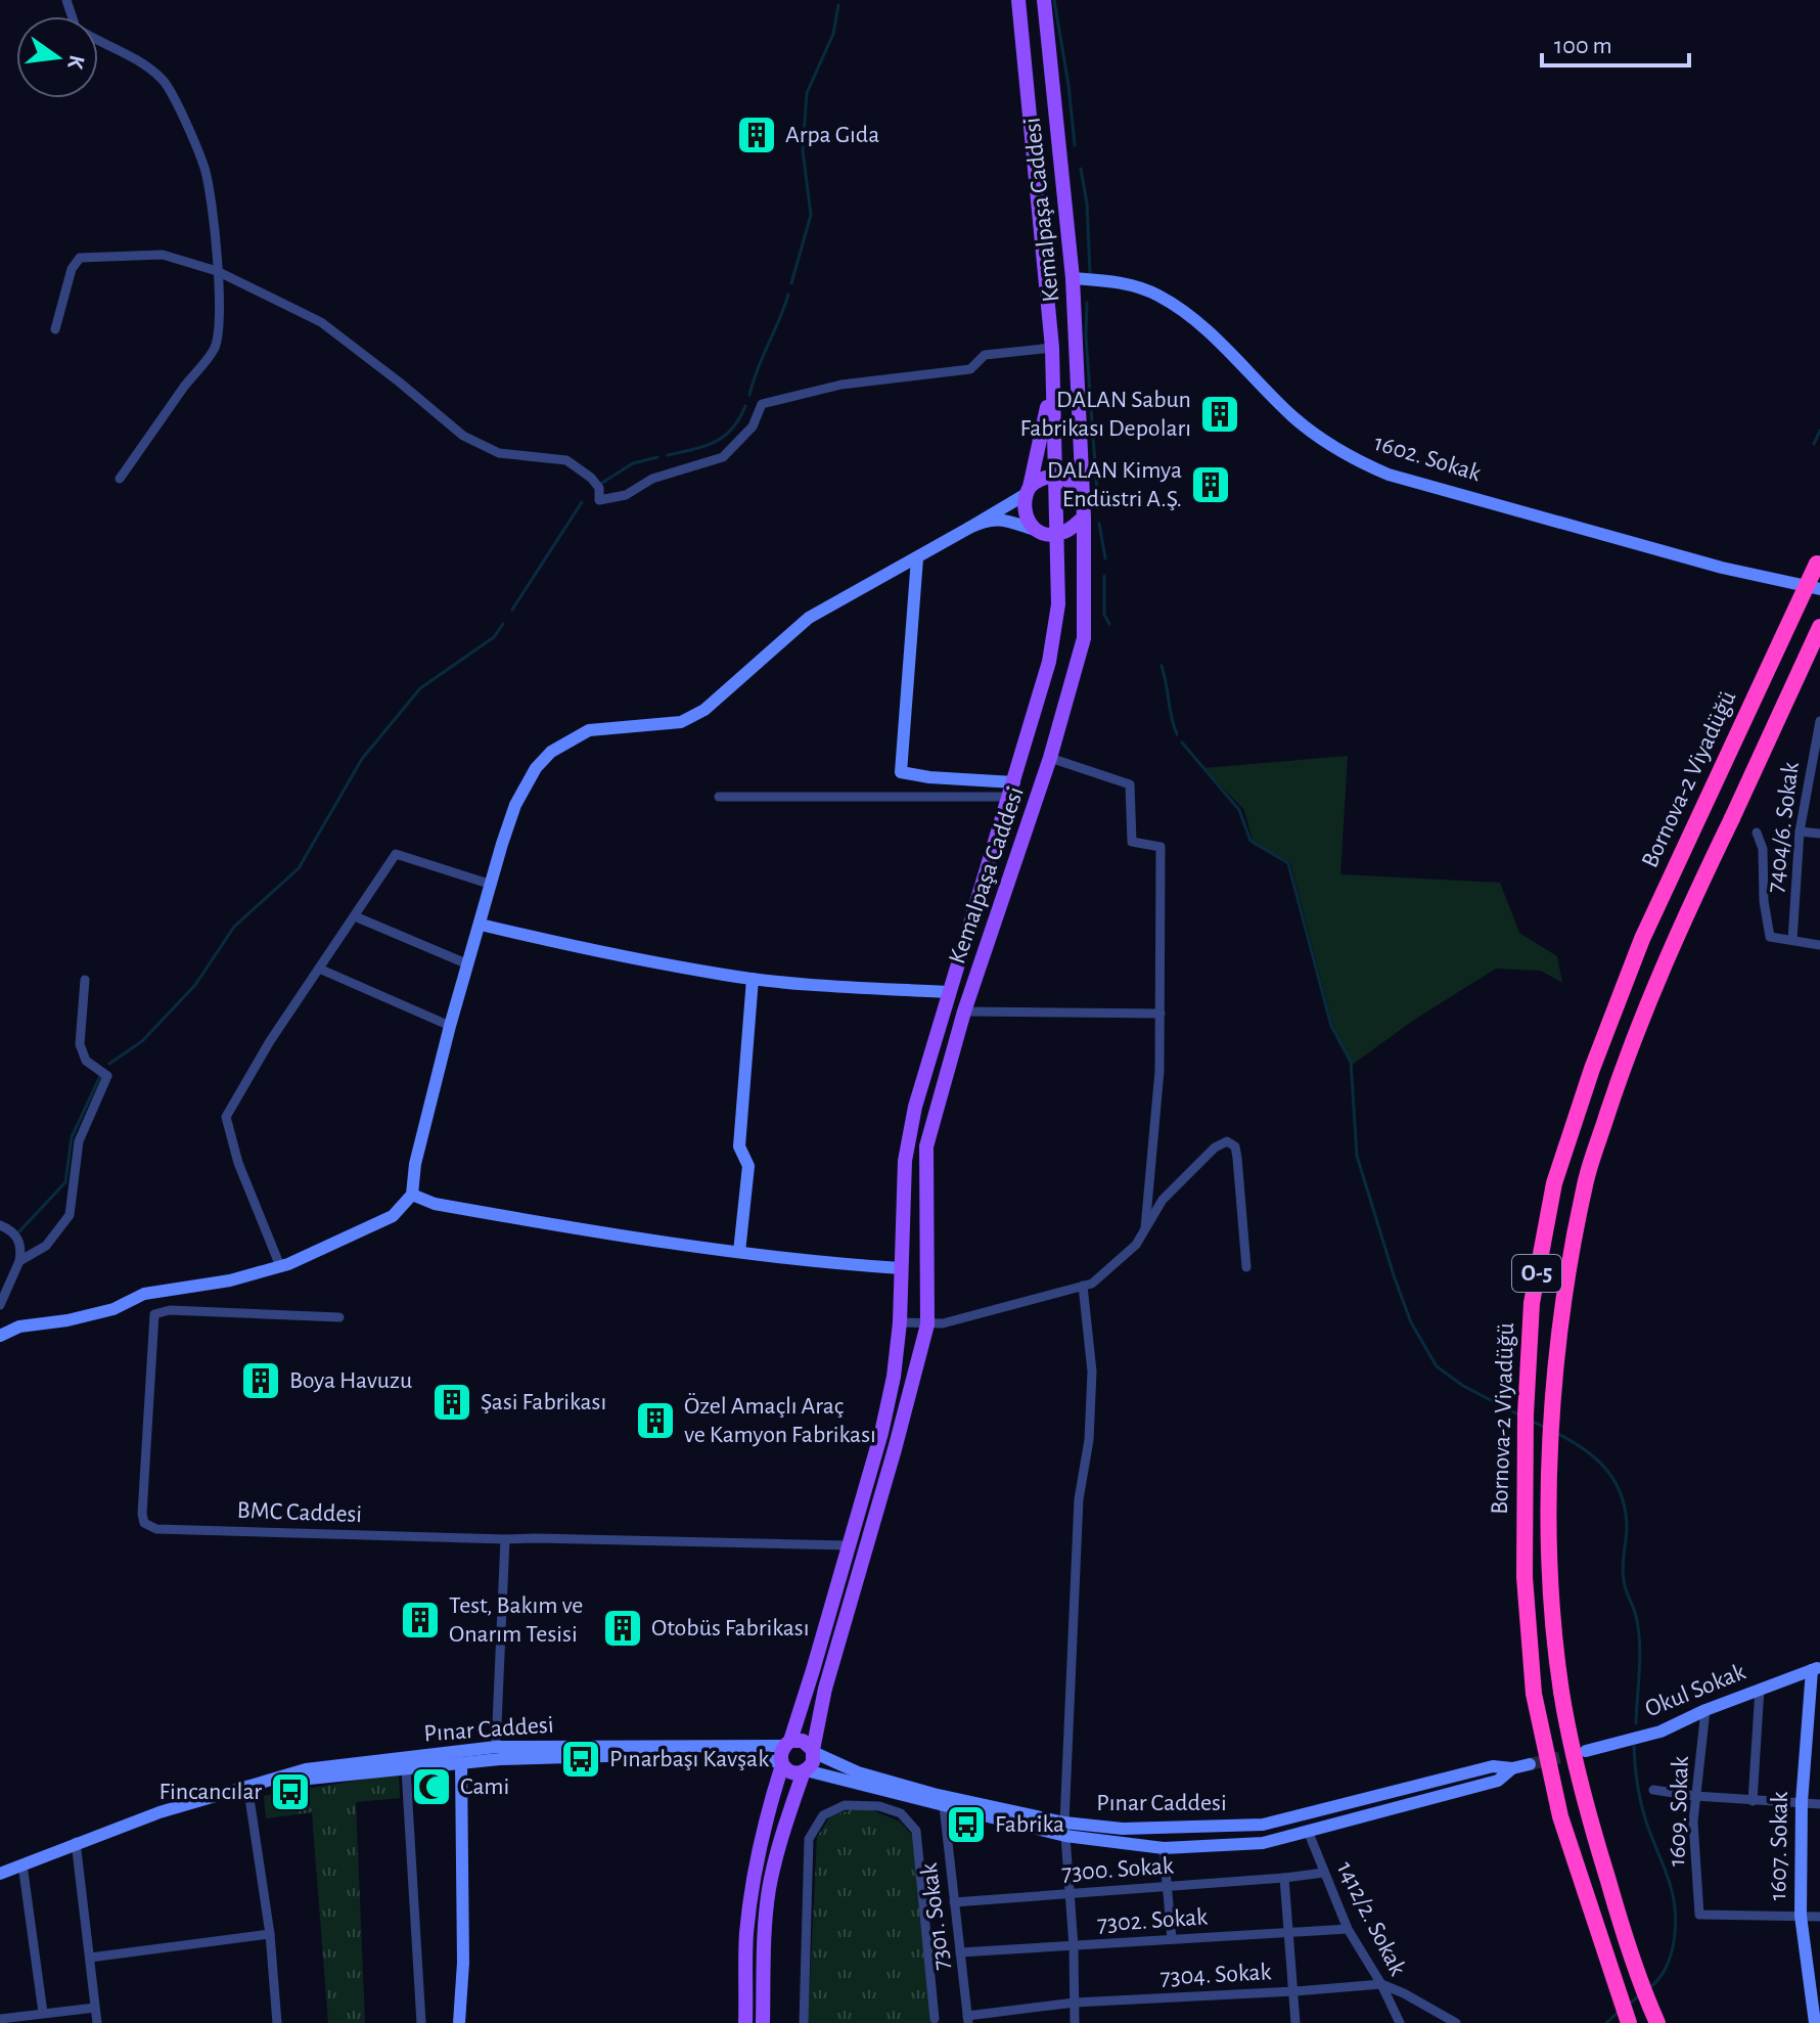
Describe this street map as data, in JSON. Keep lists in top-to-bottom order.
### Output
{
  "streets": {
    "highway": ["Bornova-2 Viyadüğü", "O-5"],
    "main road": ["Kemalpaşa Caddesi"],
    "street": [
      "1602. Sokak",
      "7404/6. Sokak",
      "BMC Caddesi",
      "Okul Sokak",
      "Pınar Caddesi",
      "1609. Sokak",
      "1607. Sokak",
      "7300. Sokak",
      "7301. Sokak",
      "1412/2. Sokak",
      "7302. Sokak",
      "7304. Sokak"
    ]
  },
  "crossings": [
    ["Kemalpaşa Caddesi", "1602. Sokak"],
    ["Kemalpaşa Caddesi", "BMC Caddesi"],
    ["Kemalpaşa Caddesi", "Pınar Caddesi"],
    ["Okul Sokak", "1609. Sokak"],
    ["Okul Sokak", "1607. Sokak"],
    ["Pınar Caddesi", "7301. Sokak"],
    ["Pınar Caddesi", "1412/2. Sokak"],
    ["1609. Sokak", "1607. Sokak"],
    ["7300. Sokak", "7301. Sokak"],
    ["7300. Sokak", "1412/2. Sokak"],
    ["7301. Sokak", "7302. Sokak"],
    ["7301. Sokak", "7304. Sokak"],
    ["1412/2. Sokak", "7302. Sokak"],
    ["1412/2. Sokak", "7304. Sokak"]
  ],
  "places": {
    "building": [
      "Arpa Gıda",
      "DALAN Sabun Fabrikası Depoları",
      "DALAN Kimya Endüstri A.Ş.",
      "Boya Havuzu",
      "Şasi Fabrikası",
      "Özel Amaçlı Araç ve Kamyon Fabrikası",
      "Test, Bakım ve Onarım Tesisi",
      "Otobüs Fabrikası"
    ],
    "bus stop": ["Pınarbaşı Kavşak", "Fincancılar", "Fabrika"],
    "mosque": ["Cami"]
  },
  "scale_bar": "100 m",
  "north": "right"
}
